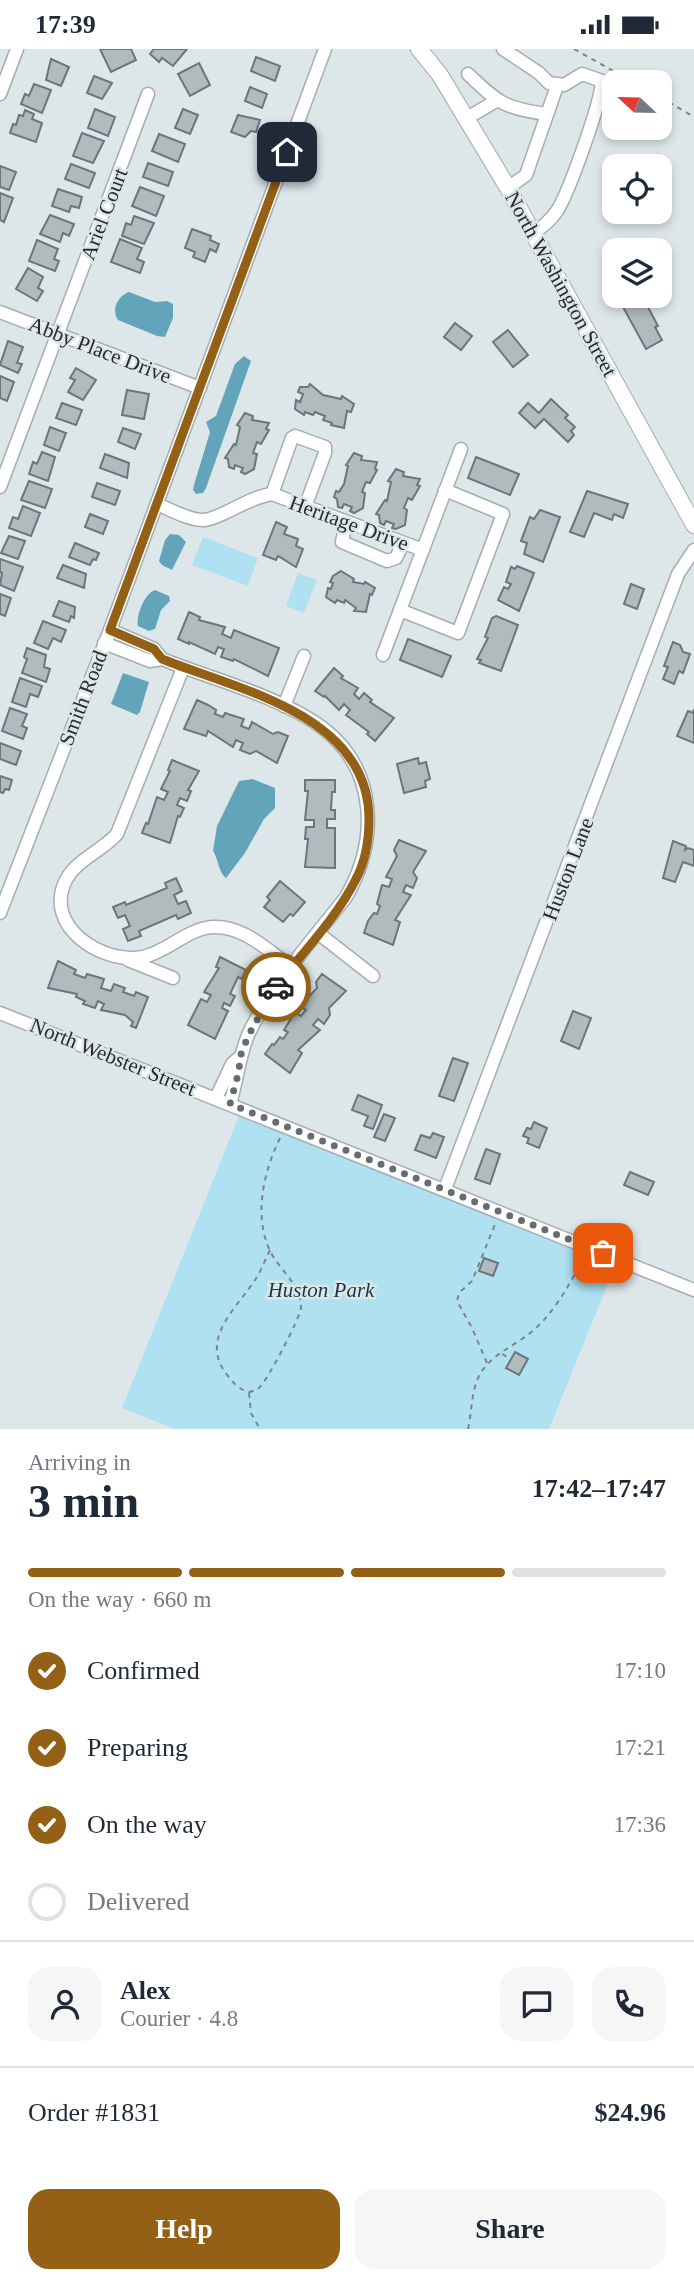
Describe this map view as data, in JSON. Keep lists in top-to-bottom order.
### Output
{
  "streets": {
    "main road": ["North Washington Street"],
    "street": [
      "Ariel Court",
      "Abby Place Drive",
      "Heritage Drive",
      "Smith Road",
      "Huston Lane",
      "North Webster Street"
    ]
  },
  "crossings": [
    ["Ariel Court", "Abby Place Drive"],
    ["Abby Place Drive", "Smith Road"],
    ["Heritage Drive", "Smith Road"],
    ["Huston Lane", "North Webster Street"]
  ],
  "parks": ["Huston Park"],
  "north": "left",
  "page": {
    "status": "17:39",
    "heading": ["3 min", "Arriving in", "17:42–17:47"],
    "panel": [
      "Alex",
      "Courier · 4.8",
      "Order #1831",
      "$24.96"
    ],
    "bar": "On the way · 660 m",
    "list": [
      ["Confirmed", "17:10"],
      ["Preparing", "17:21"],
      ["On the way", "17:36"],
      "Delivered"
    ],
    "buttons": ["Help", "Share"]
  }
}
